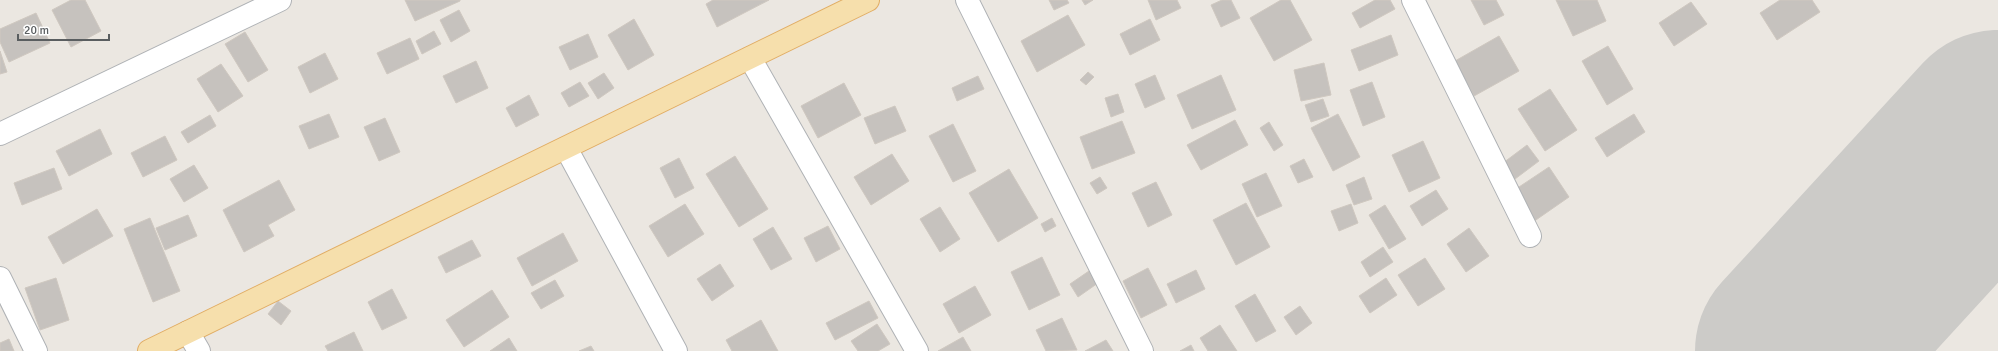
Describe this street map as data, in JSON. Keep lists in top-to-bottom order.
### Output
{
  "scale_bar": "20 m"
}
